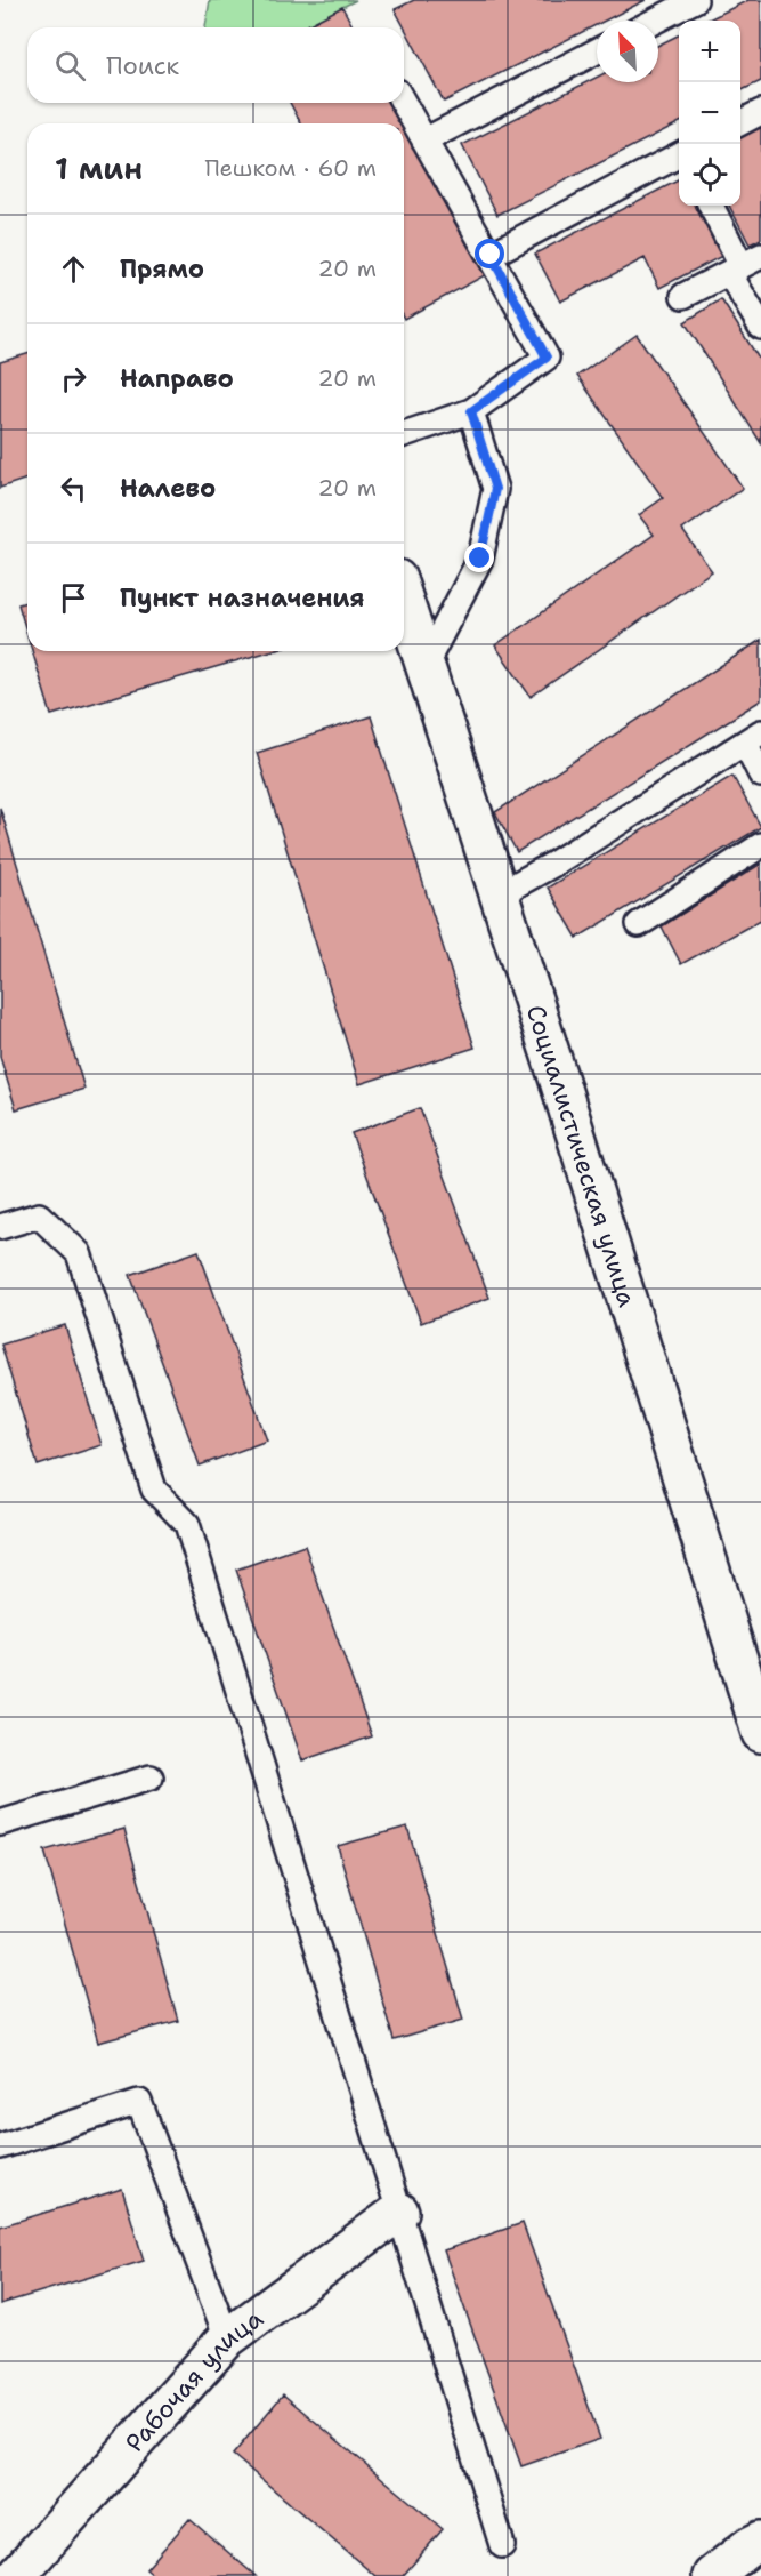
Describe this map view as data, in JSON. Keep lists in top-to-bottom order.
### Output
{
  "streets": {
    "street": ["Социалистическая улица", "Рабочая улица"]
  },
  "north": "top left",
  "page": {
    "map_buttons": ["+", "−"],
    "search": "Поиск",
    "heading": ["1 мин", "Пешком · 60 m"],
    "list": [
      ["Прямо", "20 m"],
      ["Направо", "20 m"],
      ["Налево", "20 m"],
      "Пункт назначения"
    ]
  }
}
